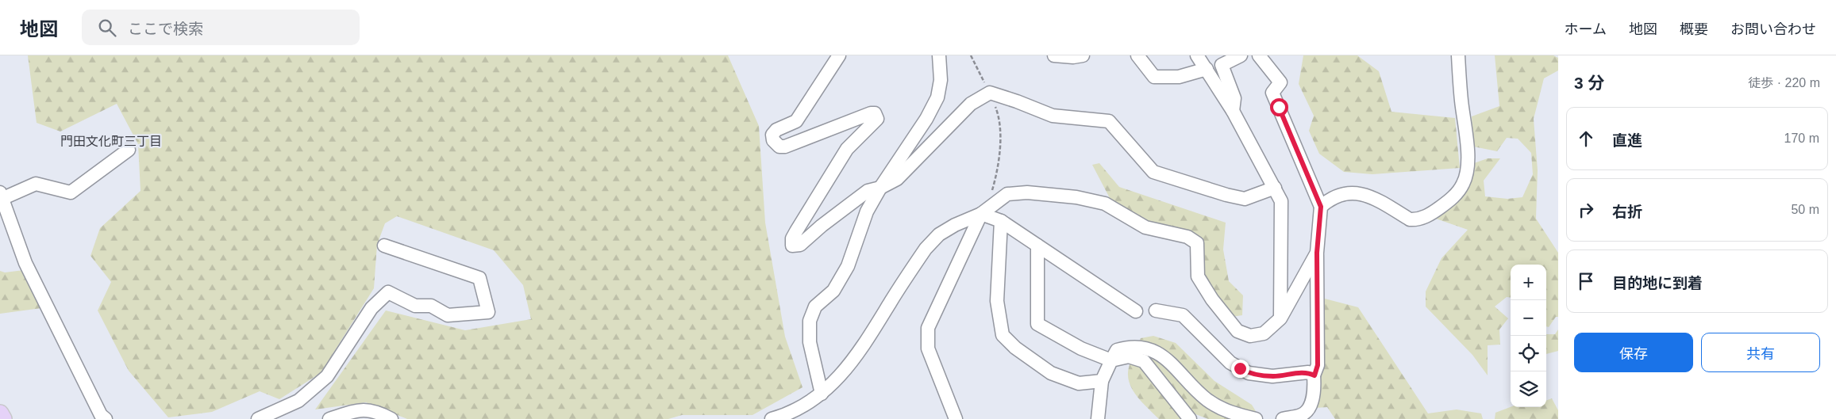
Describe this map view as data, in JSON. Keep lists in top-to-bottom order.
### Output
{
  "districts": ["門田文化町三丁目"],
  "page": {
    "header": "地図",
    "search": "ここで検索",
    "nav": [
      "ホーム",
      "地図",
      "概要",
      "お問い合わせ"
    ],
    "heading": ["3 分", "徒歩 · 220 m"],
    "list": [
      ["直進", "170 m"],
      ["右折", "50 m"],
      "目的地に到着"
    ],
    "map_buttons": ["+", "−"],
    "buttons": ["保存", "共有"]
  }
}
